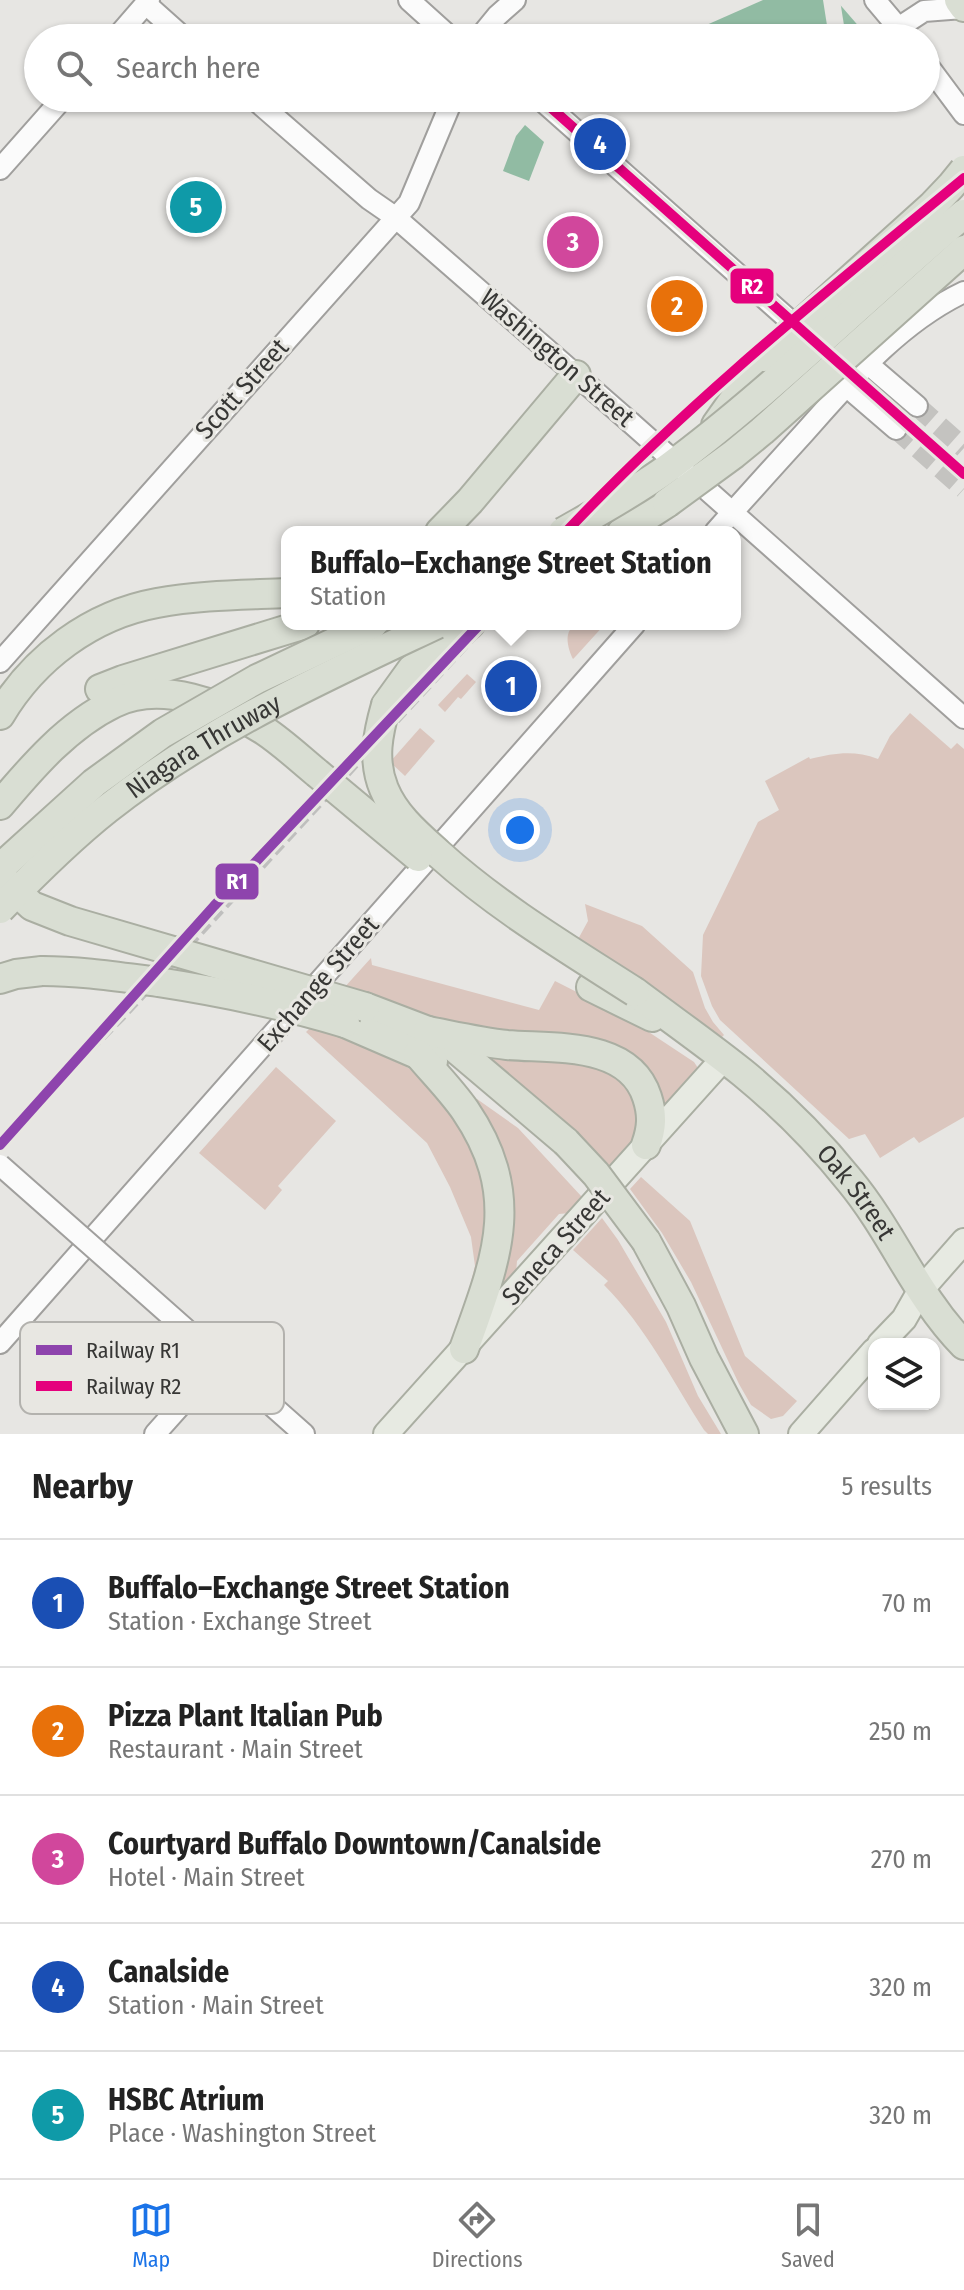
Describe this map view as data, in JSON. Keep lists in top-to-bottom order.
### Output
{
  "streets": {
    "highway": ["Niagara Thruway", "Oak Street"],
    "main road": ["Seneca Street"],
    "street": ["Washington Street", "Scott Street", "Exchange Street"]
  },
  "crossings": [
    ["Washington Street", "Scott Street"],
    ["Oak Street", "Seneca Street"]
  ],
  "lines": ["rail line R2", "rail line R1"],
  "legend": ["Railway R1", "Railway R2"],
  "page": {
    "search": "Search here",
    "pins": [
      "4",
      "5",
      "3",
      "2",
      "1"
    ],
    "popup": ["Buffalo–Exchange Street Station", "Station"],
    "heading": ["Nearby", "5 results"],
    "list": [
      {
        "mark": "1",
        "name": "Buffalo–Exchange Street Station",
        "note": "Station · Exchange Street",
        "value": "70 m"
      },
      {
        "mark": "2",
        "name": "Pizza Plant Italian Pub",
        "note": "Restaurant · Main Street",
        "value": "250 m"
      },
      {
        "mark": "3",
        "name": "Courtyard Buffalo Downtown/Canalside",
        "note": "Hotel · Main Street",
        "value": "270 m"
      },
      {
        "mark": "4",
        "name": "Canalside",
        "note": "Station · Main Street",
        "value": "320 m"
      },
      {
        "mark": "5",
        "name": "HSBC Atrium",
        "note": "Place · Washington Street",
        "value": "320 m"
      }
    ],
    "nav": ["Map", "Directions", "Saved"]
  }
}
